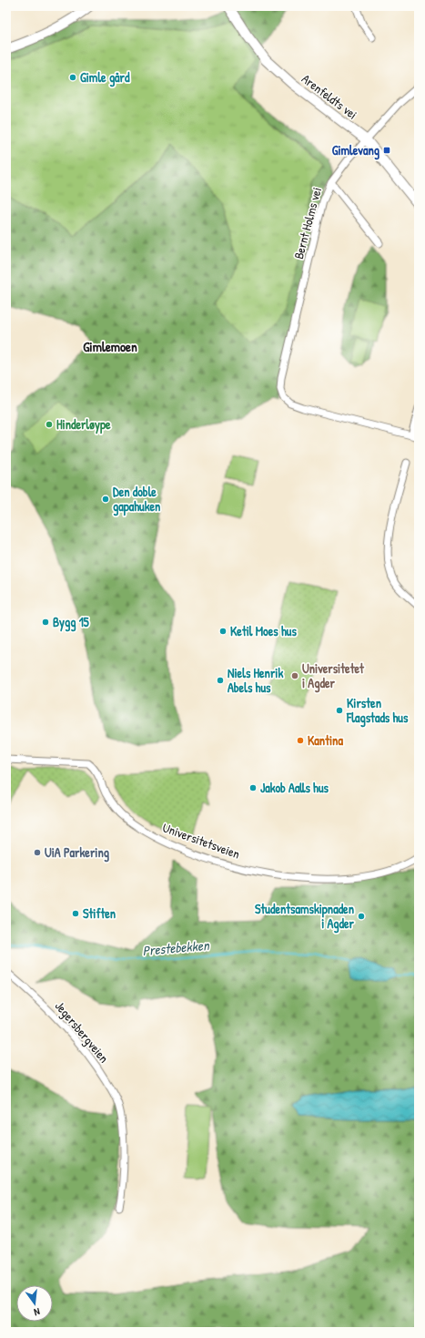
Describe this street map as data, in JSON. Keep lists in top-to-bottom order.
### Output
{
  "streets": {
    "street": [
      "Arenfeldts vei",
      "Bernt Holms vei",
      "Universitetsveien",
      "Jegersbergveien"
    ]
  },
  "crossings": [
    ["Arenfeldts vei", "Bernt Holms vei"]
  ],
  "districts": ["Gimlemoen"],
  "water": ["Prestebekken"],
  "places": {
    "other": [
      "Gimle gård",
      "Hinderløype",
      "Den doble gapahuken",
      "Bygg 15",
      "Ketil Moes hus",
      "Universitetet i Agder",
      "Niels Henrik Abels hus",
      "Kirsten Flagstads hus",
      "Kantina",
      "Jakob Aalls hus",
      "UiA Parkering",
      "Stiften",
      "Studentsamskipnaden i Agder"
    ],
    "transit": ["Gimlevang"]
  },
  "north": "bottom"
}
